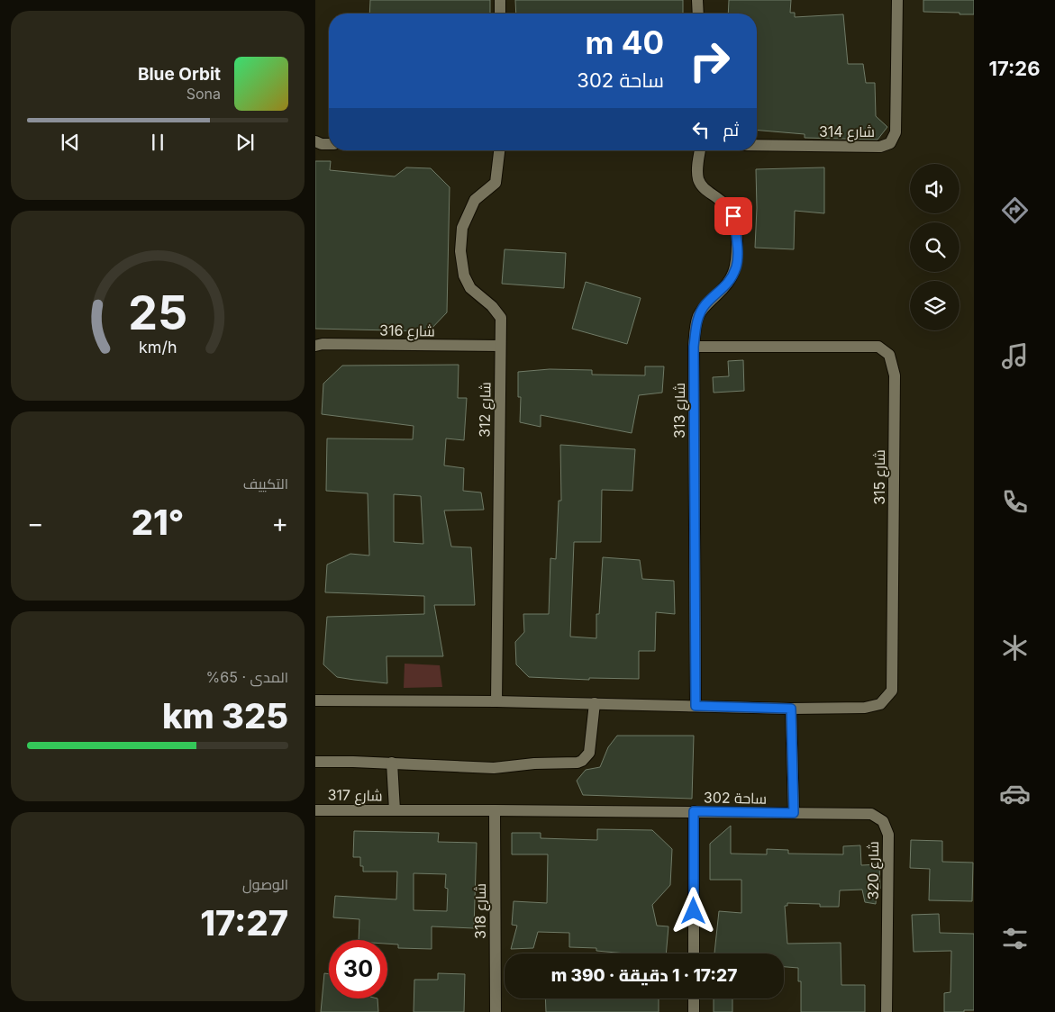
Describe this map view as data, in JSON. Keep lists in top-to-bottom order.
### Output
{
  "streets": {
    "street": [
      "شارع 314",
      "شارع 316",
      "شارع 312",
      "شارع 313",
      "شارع 315",
      "شارع 317",
      "ساحة 302",
      "شارع 320",
      "شارع 318"
    ]
  },
  "crossings": [
    ["شارع 316", "شارع 312"],
    ["شارع 313", "شارع 315"],
    ["شارع 317", "ساحة 302"],
    ["ساحة 302", "شارع 320"],
    ["ساحة 302", "شارع 318"]
  ],
  "page": {
    "tabs": "17:26",
    "turn": ["40 m", "ساحة 302"],
    "song": ["Blue Orbit", "Sona"],
    "then": "ثم",
    "tile": [
      "التكييف",
      ["المدى · 65%", "325 km"],
      ["الوصول", "17:27"]
    ],
    "heat": ["−", "21°", "+"],
    "limit": "30",
    "trip": "17:27 · 1 دقيقة · 390 m",
    "gauge": ["25", "km/h"]
  }
}
